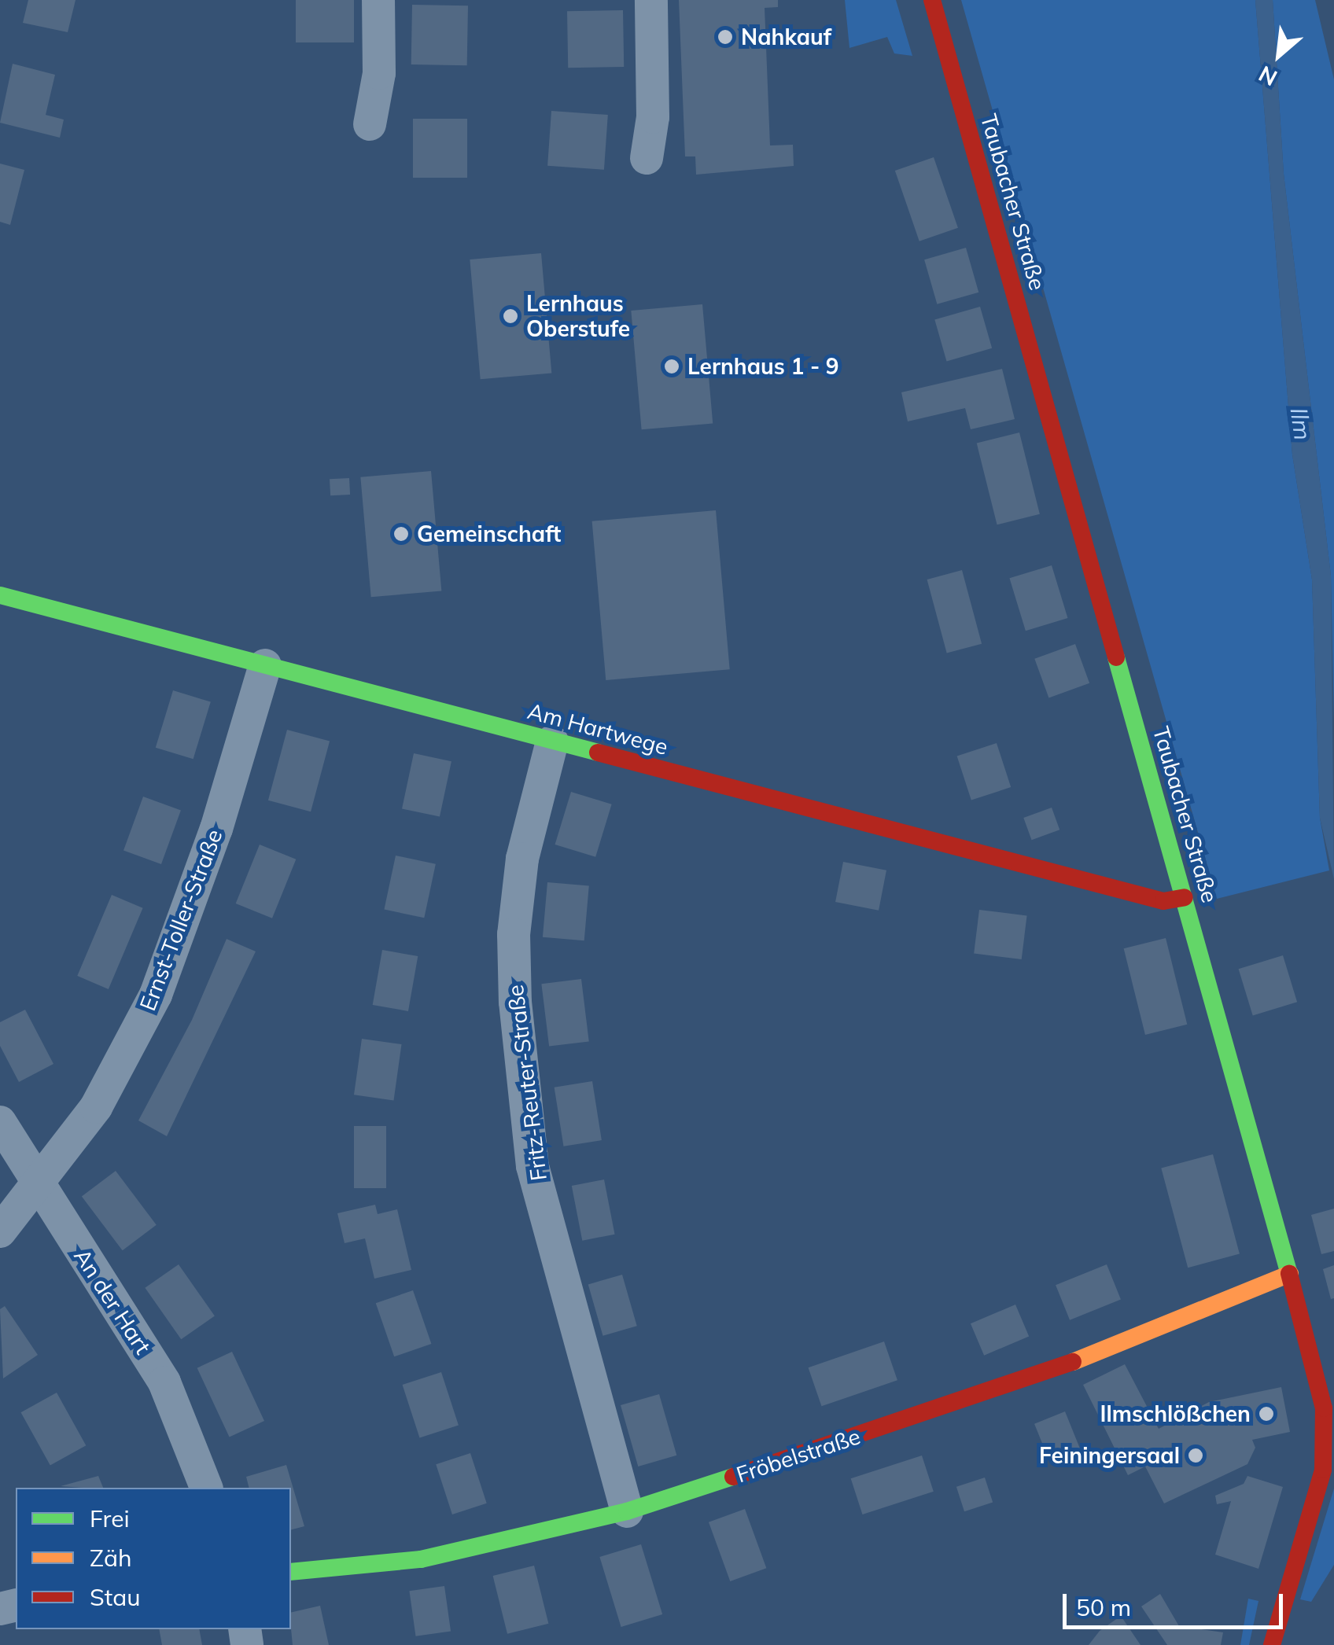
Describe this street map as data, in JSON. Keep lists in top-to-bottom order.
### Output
{
  "streets": {
    "street": [
      "Taubacher Straße",
      "Am Hartwege",
      "Ernst-Toller-Straße",
      "Fritz-Reuter-Straße",
      "An der Hart",
      "Fröbelstraße"
    ]
  },
  "crossings": [
    ["Taubacher Straße", "Am Hartwege"],
    ["Taubacher Straße", "Fröbelstraße"],
    ["Am Hartwege", "Ernst-Toller-Straße"],
    ["Am Hartwege", "Fritz-Reuter-Straße"],
    ["Ernst-Toller-Straße", "An der Hart"],
    ["Fritz-Reuter-Straße", "Fröbelstraße"]
  ],
  "water": ["Ilm"],
  "places": [
    "Nahkauf",
    "Lernhaus Oberstufe",
    "Lernhaus 1 - 9",
    "Gemeinschaft",
    "Ilmschlößchen",
    "Feiningersaal"
  ],
  "legend": ["Frei", "Zäh", "Stau"],
  "scale_bar": "50 m",
  "north": "bottom left"
}
